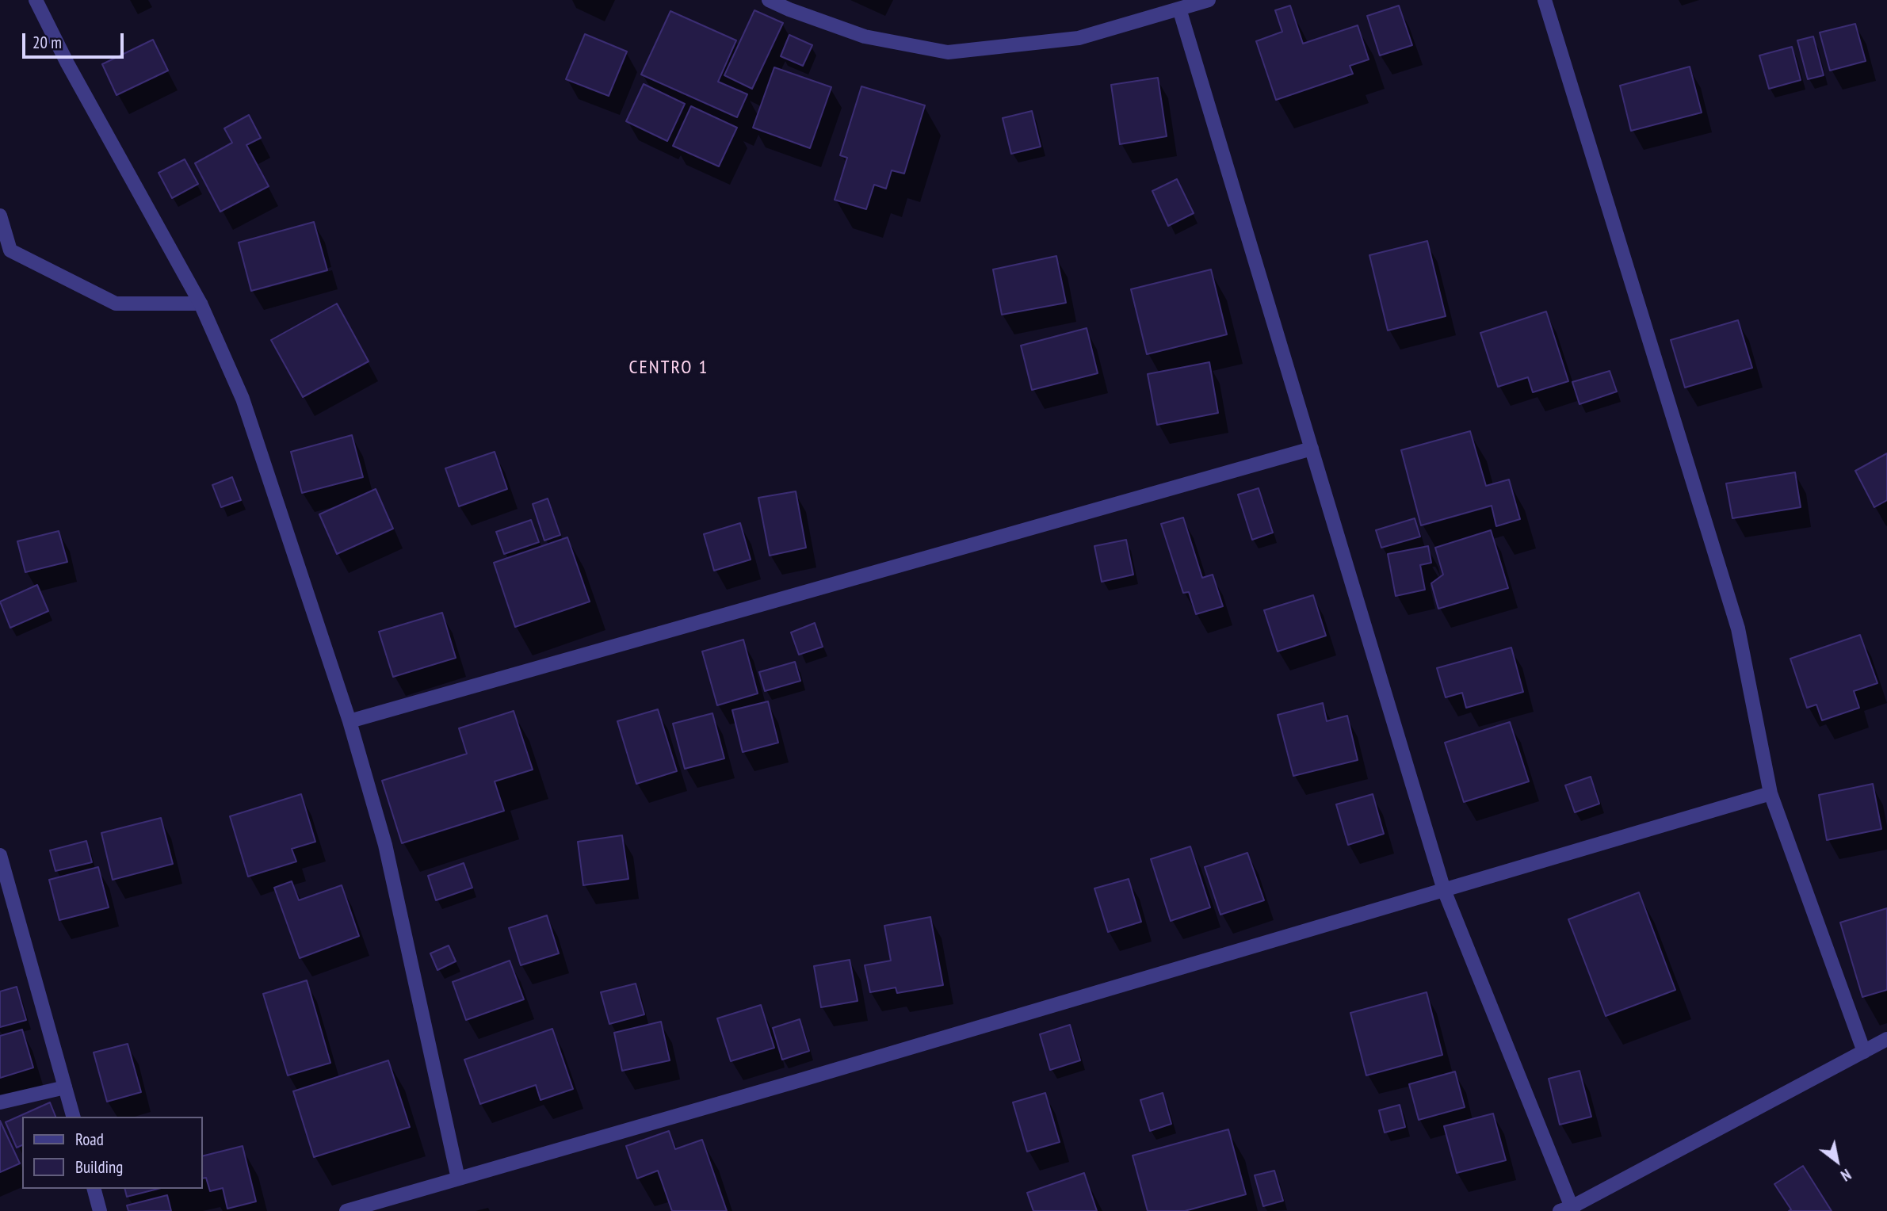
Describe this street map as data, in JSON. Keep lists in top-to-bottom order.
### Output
{
  "districts": ["CENTRO 1"],
  "legend": ["Road", "Building"],
  "scale_bar": "20 m",
  "north": "bottom right"
}
